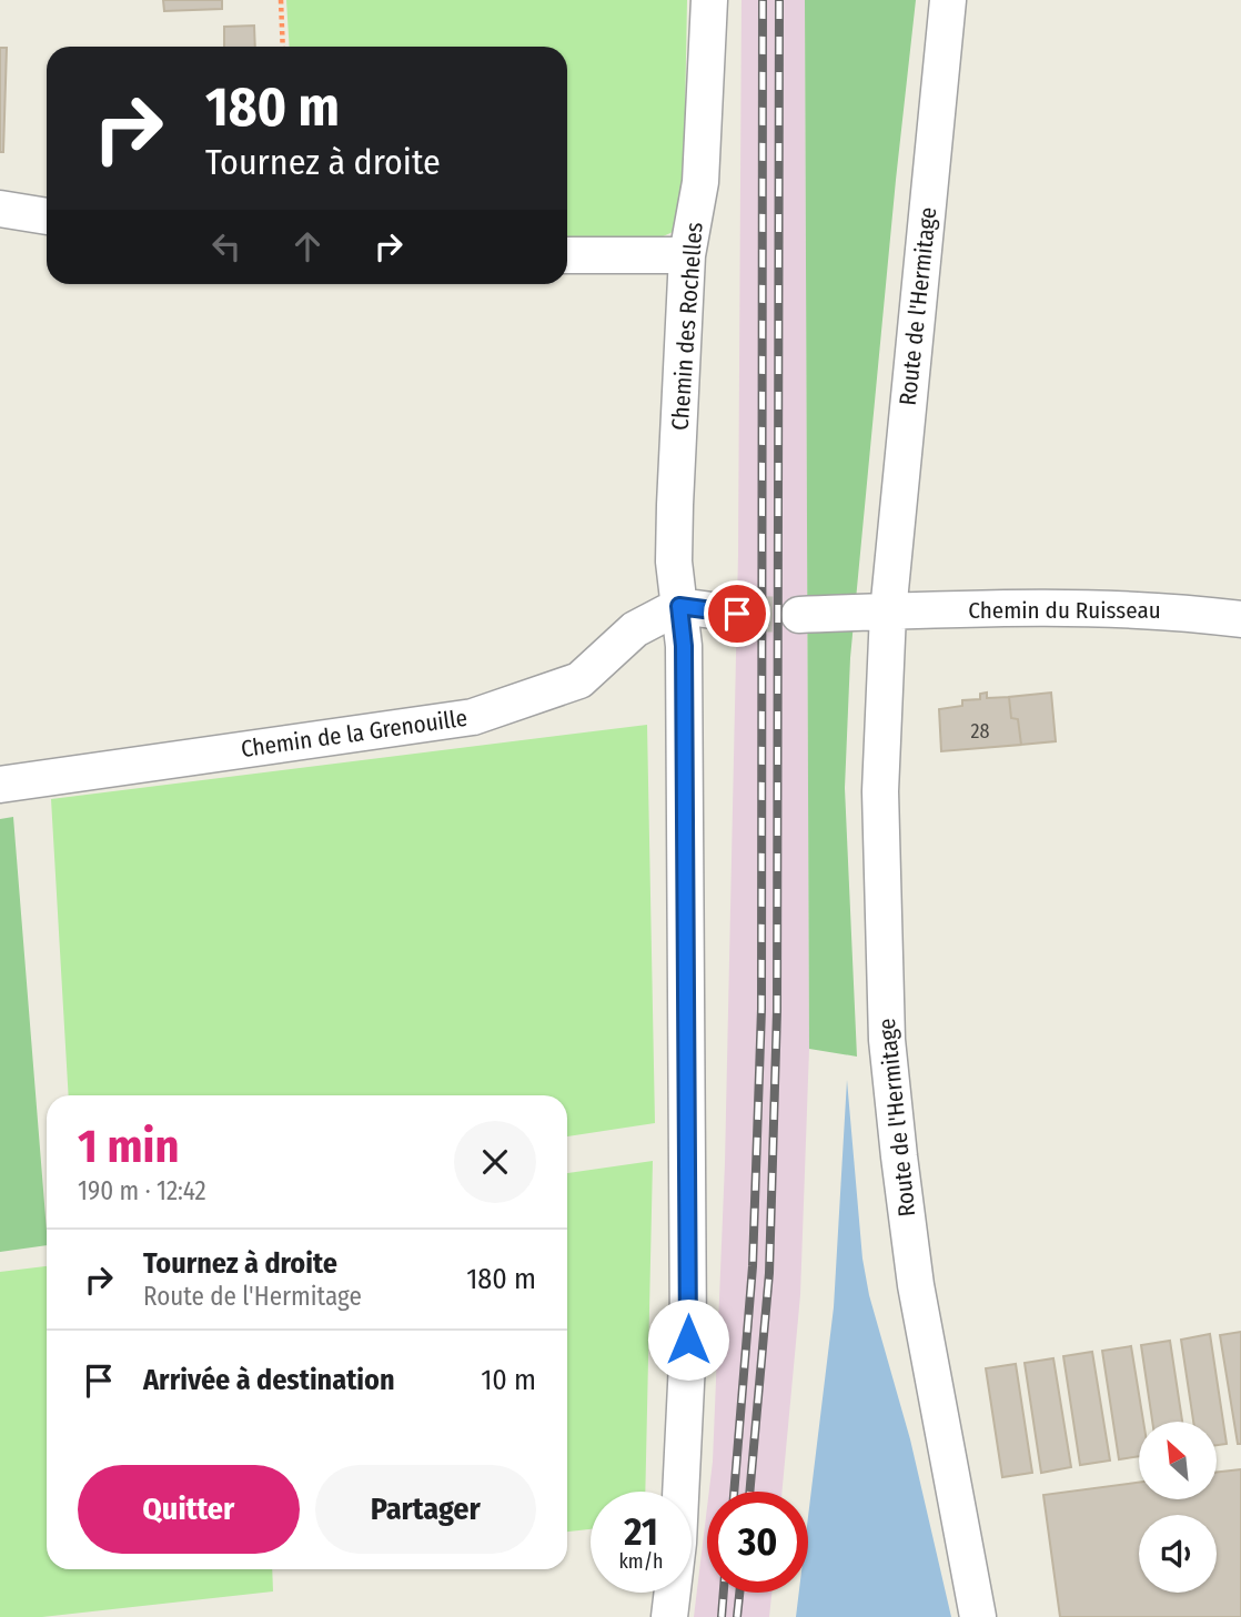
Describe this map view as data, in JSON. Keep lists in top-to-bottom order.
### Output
{
  "streets": {
    "street": [
      "Route de l'Hermitage",
      "Chemin des Rochelles",
      "Chemin du Ruisseau",
      "Chemin de la Grenouille"
    ]
  },
  "crossings": [
    ["Route de l'Hermitage", "Chemin du Ruisseau"],
    ["Chemin des Rochelles", "Chemin de la Grenouille"]
  ],
  "house_numbers": ["28"],
  "north": "top left",
  "page": {
    "turn": ["180 m", "Tournez à droite"],
    "heading": ["1 min", "190 m · 12:42"],
    "list": [
      {
        "name": "Tournez à droite",
        "note": "Route de l'Hermitage",
        "value": "180 m"
      },
      {
        "name": "Arrivée à destination",
        "value": "10 m"
      }
    ],
    "buttons": ["Quitter", "Partager"],
    "speed": "21 km/h",
    "limit": "30"
  }
}
